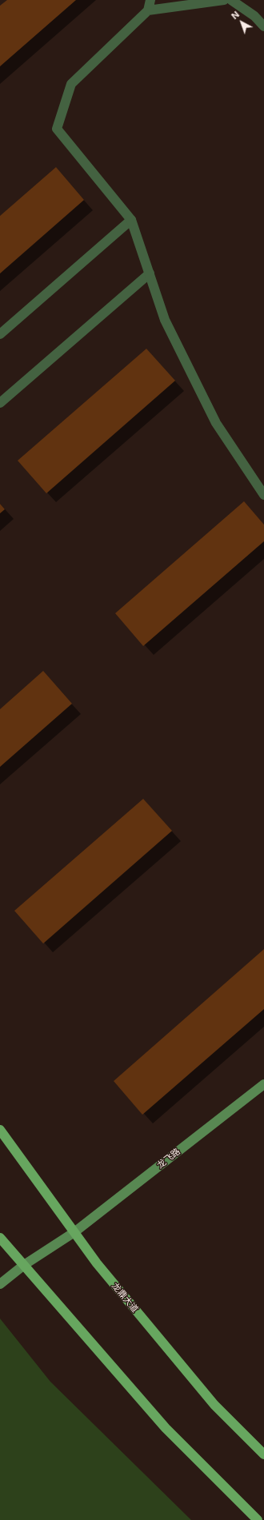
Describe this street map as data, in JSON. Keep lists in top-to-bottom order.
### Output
{
  "streets": {
    "main road": ["龙鼎大道"],
    "street": ["龙飞路"]
  },
  "crossings": [
    ["龙飞路", "龙鼎大道"]
  ],
  "north": "top left"
}
